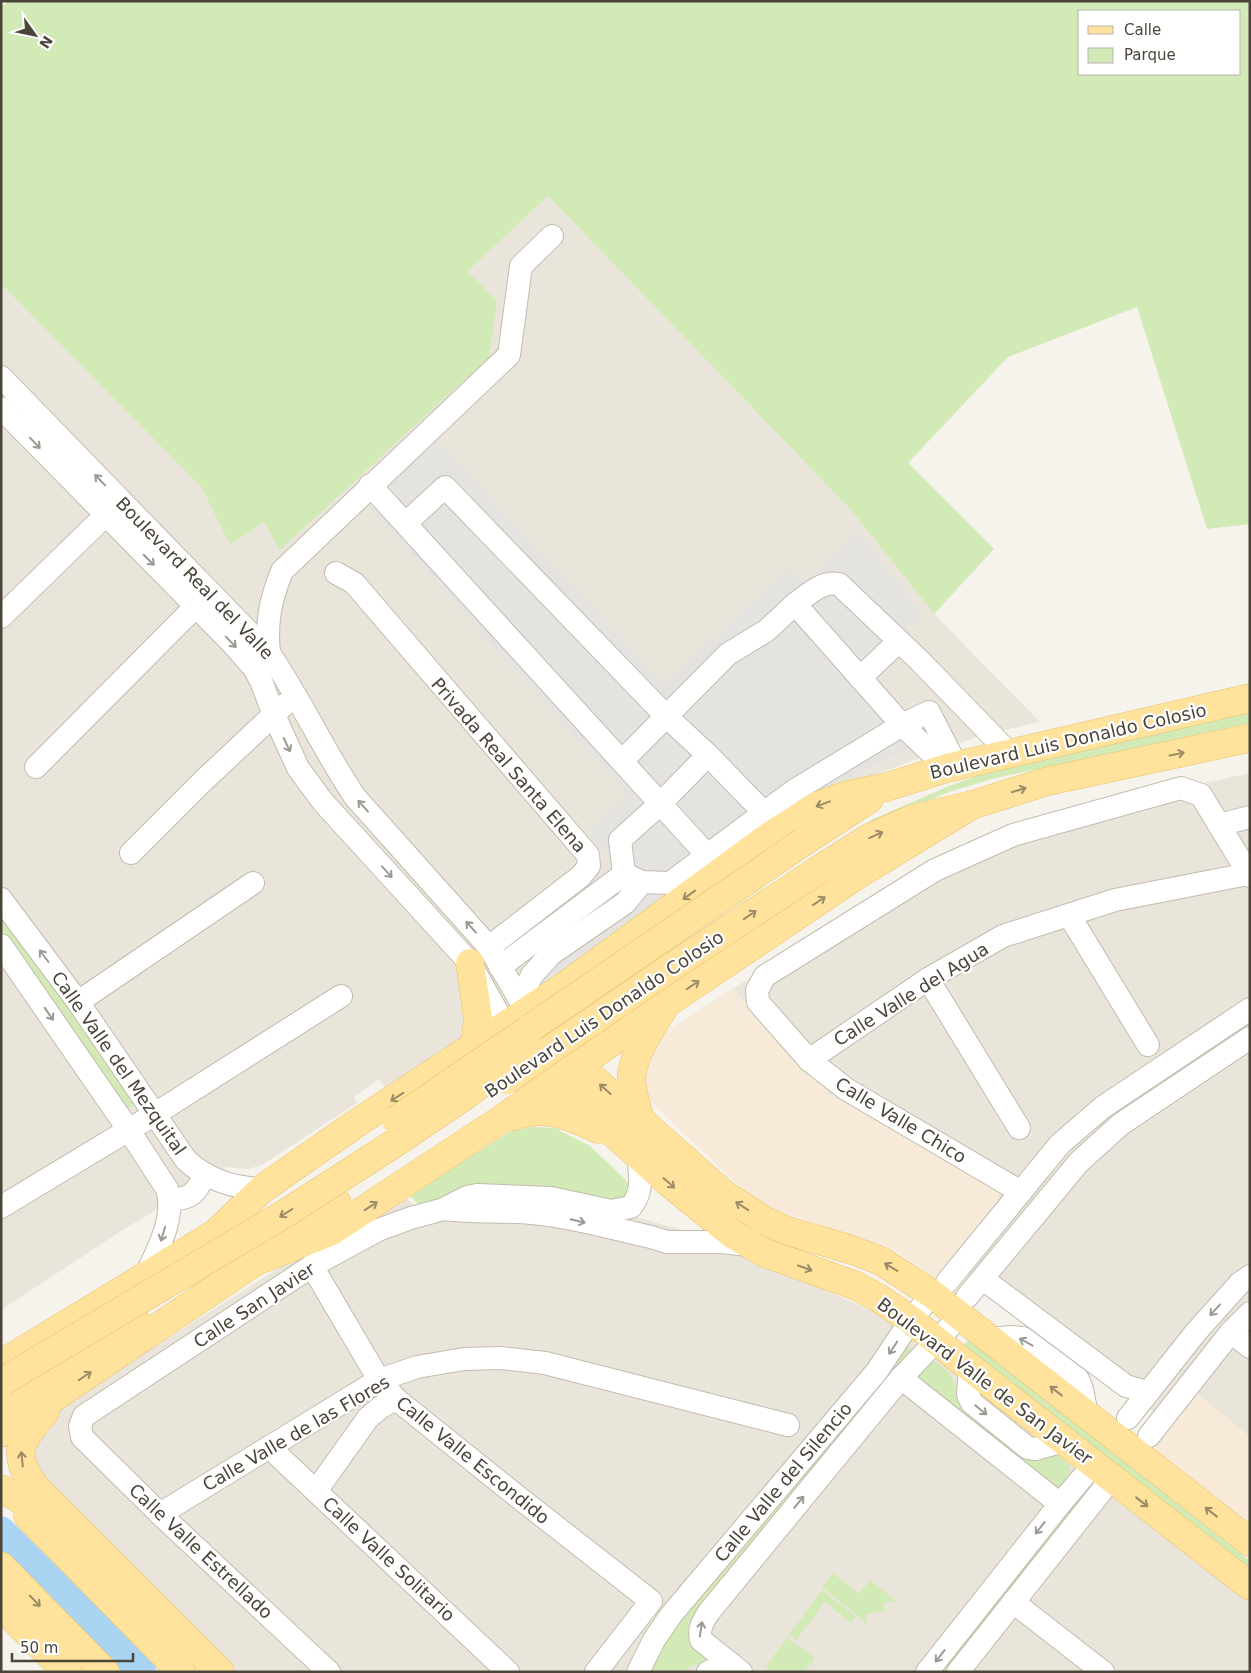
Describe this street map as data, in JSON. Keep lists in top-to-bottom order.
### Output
{
  "streets": {
    "main road": ["Boulevard Luis Donaldo Colosio", "Boulevard Valle de San Javier"],
    "street": [
      "Boulevard Real del Valle",
      "Privada Real Santa Elena",
      "Calle Valle del Agua",
      "Calle Valle del Mezquital",
      "Calle Valle Chico",
      "Calle San Javier",
      "Calle Valle de las Flores",
      "Calle Valle Escondido",
      "Calle Valle del Silencio",
      "Calle Valle Estrellado",
      "Calle Valle Solitario"
    ]
  },
  "crossings": [
    ["Boulevard Real del Valle", "Boulevard Luis Donaldo Colosio"],
    ["Boulevard Real del Valle", "Privada Real Santa Elena"],
    ["Boulevard Real del Valle", "Boulevard Valle de San Javier"],
    ["Boulevard Luis Donaldo Colosio", "Calle Valle del Mezquital"],
    ["Boulevard Luis Donaldo Colosio", "Boulevard Valle de San Javier"],
    ["Calle Valle del Agua", "Calle Valle Chico"],
    ["Calle Valle Chico", "Calle Valle del Silencio"],
    ["Calle San Javier", "Boulevard Valle de San Javier"],
    ["Calle San Javier", "Calle Valle Escondido"],
    ["Calle San Javier", "Calle Valle Estrellado"],
    ["Boulevard Valle de San Javier", "Calle Valle del Silencio"],
    ["Calle Valle de las Flores", "Calle Valle Escondido"],
    ["Calle Valle de las Flores", "Calle Valle Estrellado"],
    ["Calle Valle de las Flores", "Calle Valle Solitario"]
  ],
  "legend": ["Calle", "Parque"],
  "scale_bar": "50 m",
  "north": "bottom right"
}
